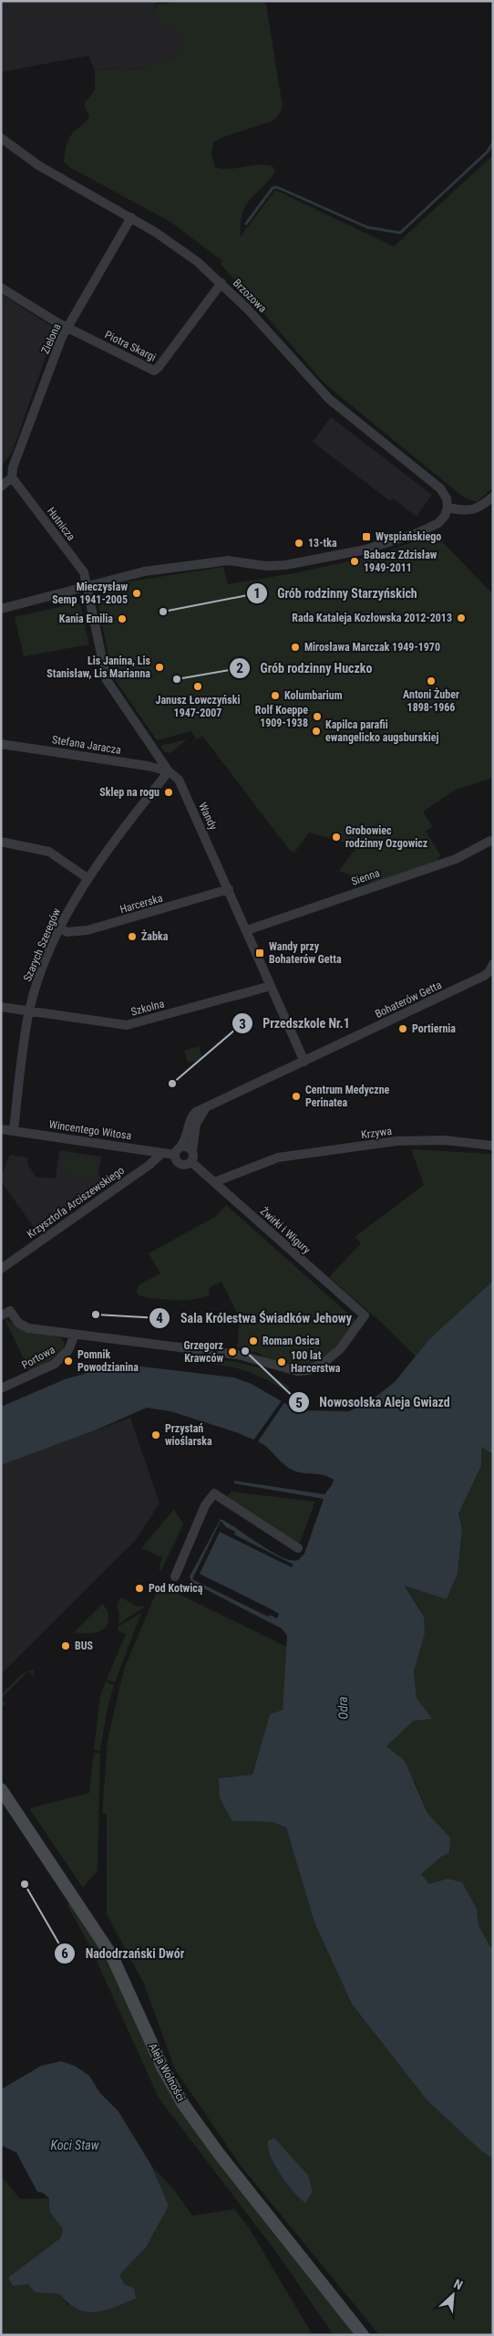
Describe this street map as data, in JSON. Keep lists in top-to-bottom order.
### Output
{
  "streets": {
    "street": [
      "Brzozowa",
      "Zielona",
      "Piotra Skargi",
      "Hutnicza",
      "Stefana Jaracza",
      "Wandy",
      "Sienna",
      "Harcerska",
      "Szarych Szeregów",
      "Bohaterów Getta",
      "Szkolna",
      "Wincentego Witosa",
      "Krzywa",
      "Krzysztofa Arciszewskiego",
      "Żwirki i Wigury",
      "Portowa",
      "Aleja Wolności"
    ]
  },
  "crossings": [
    ["Brzozowa", "Zielona"],
    ["Brzozowa", "Piotra Skargi"],
    ["Zielona", "Piotra Skargi"],
    ["Zielona", "Hutnicza"],
    ["Hutnicza", "Wandy"],
    ["Stefana Jaracza", "Wandy"],
    ["Stefana Jaracza", "Szarych Szeregów"],
    ["Wandy", "Sienna"],
    ["Wandy", "Harcerska"],
    ["Wandy", "Szarych Szeregów"],
    ["Wandy", "Bohaterów Getta"],
    ["Wandy", "Szkolna"],
    ["Harcerska", "Szarych Szeregów"],
    ["Szarych Szeregów", "Szkolna"],
    ["Szarych Szeregów", "Wincentego Witosa"],
    ["Bohaterów Getta", "Wincentego Witosa"],
    ["Bohaterów Getta", "Żwirki i Wigury"],
    ["Wincentego Witosa", "Krzysztofa Arciszewskiego"],
    ["Wincentego Witosa", "Żwirki i Wigury"],
    ["Krzywa", "Żwirki i Wigury"],
    ["Żwirki i Wigury", "Portowa"]
  ],
  "water": ["Odra", "Koci Staw"],
  "places": {
    "transit": ["Wyspiańskiego", "Wandy przy Bohaterów Getta"],
    "other": [
      "13-tka",
      "Babacz Zdzisław 1949-2011",
      "Mieczysław Semp 1941-2005",
      "Grób rodzinny Starzyńskich",
      "Rada Kataleja Kozłowska 2012-2013",
      "Kania Emilia",
      "Mirosława Marczak 1949-1970",
      "Lis Janina, Lis Stanisław, Lis Marianna",
      "Grób rodzinny Huczko",
      "Antoni Żuber 1898-1966",
      "Janusz Łowczyński 1947-2007",
      "Kolumbarium",
      "Rolf Koeppe 1909-1938",
      "Kapilca parafii ewangelicko augsburskiej",
      "Sklep na rogu",
      "Grobowiec rodzinny Ozgowicz",
      "Żabka",
      "Portiernia",
      "Przedszkole Nr.1",
      "Centrum Medyczne Perinatea",
      "Sala Królestwa Świadków Jehowy",
      "Roman Osica",
      "Nowosolska Aleja Gwiazd",
      "Grzegorz Krawców",
      "Pomnik Powodzianina",
      "100 lat Harcerstwa",
      "Przystań wioślarska",
      "Pod Kotwicą",
      "BUS",
      "Nadodrzański Dwór"
    ]
  },
  "north": "top right"
}
